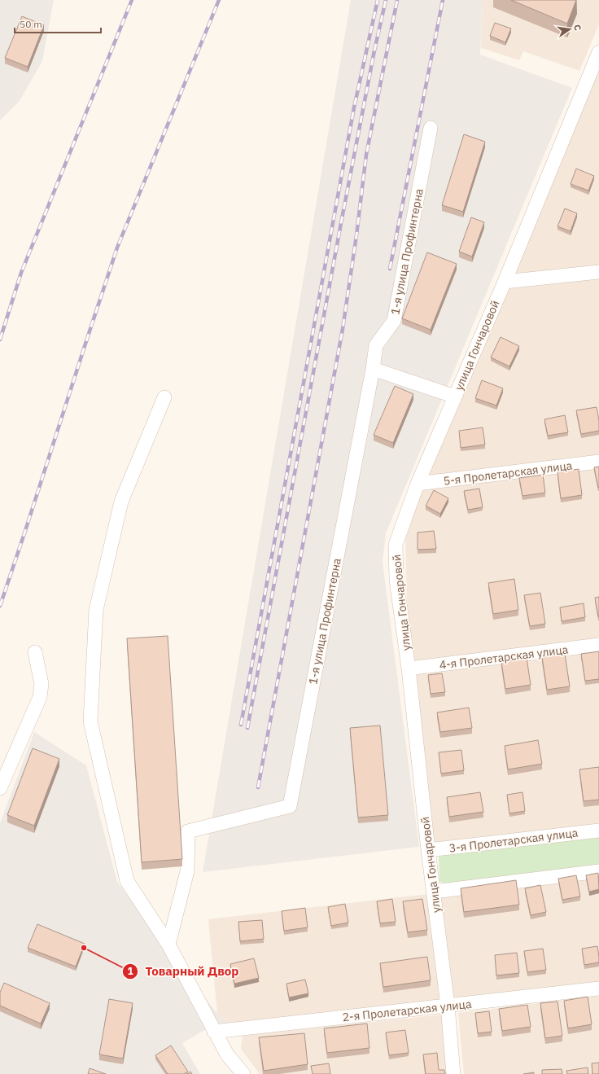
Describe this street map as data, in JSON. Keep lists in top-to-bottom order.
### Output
{
  "streets": {
    "street": [
      "1-я улица Профинтерна",
      "улица Гончаровой",
      "5-я Пролетарская улица",
      "4-я Пролетарская улица",
      "3-я Пролетарская улица",
      "2-я Пролетарская улица"
    ]
  },
  "crossings": [
    ["улица Гончаровой", "5-я Пролетарская улица"],
    ["улица Гончаровой", "4-я Пролетарская улица"],
    ["улица Гончаровой", "3-я Пролетарская улица"],
    ["улица Гончаровой", "2-я Пролетарская улица"]
  ],
  "places": ["Товарный Двор"],
  "scale_bar": "50 m",
  "north": "right"
}
